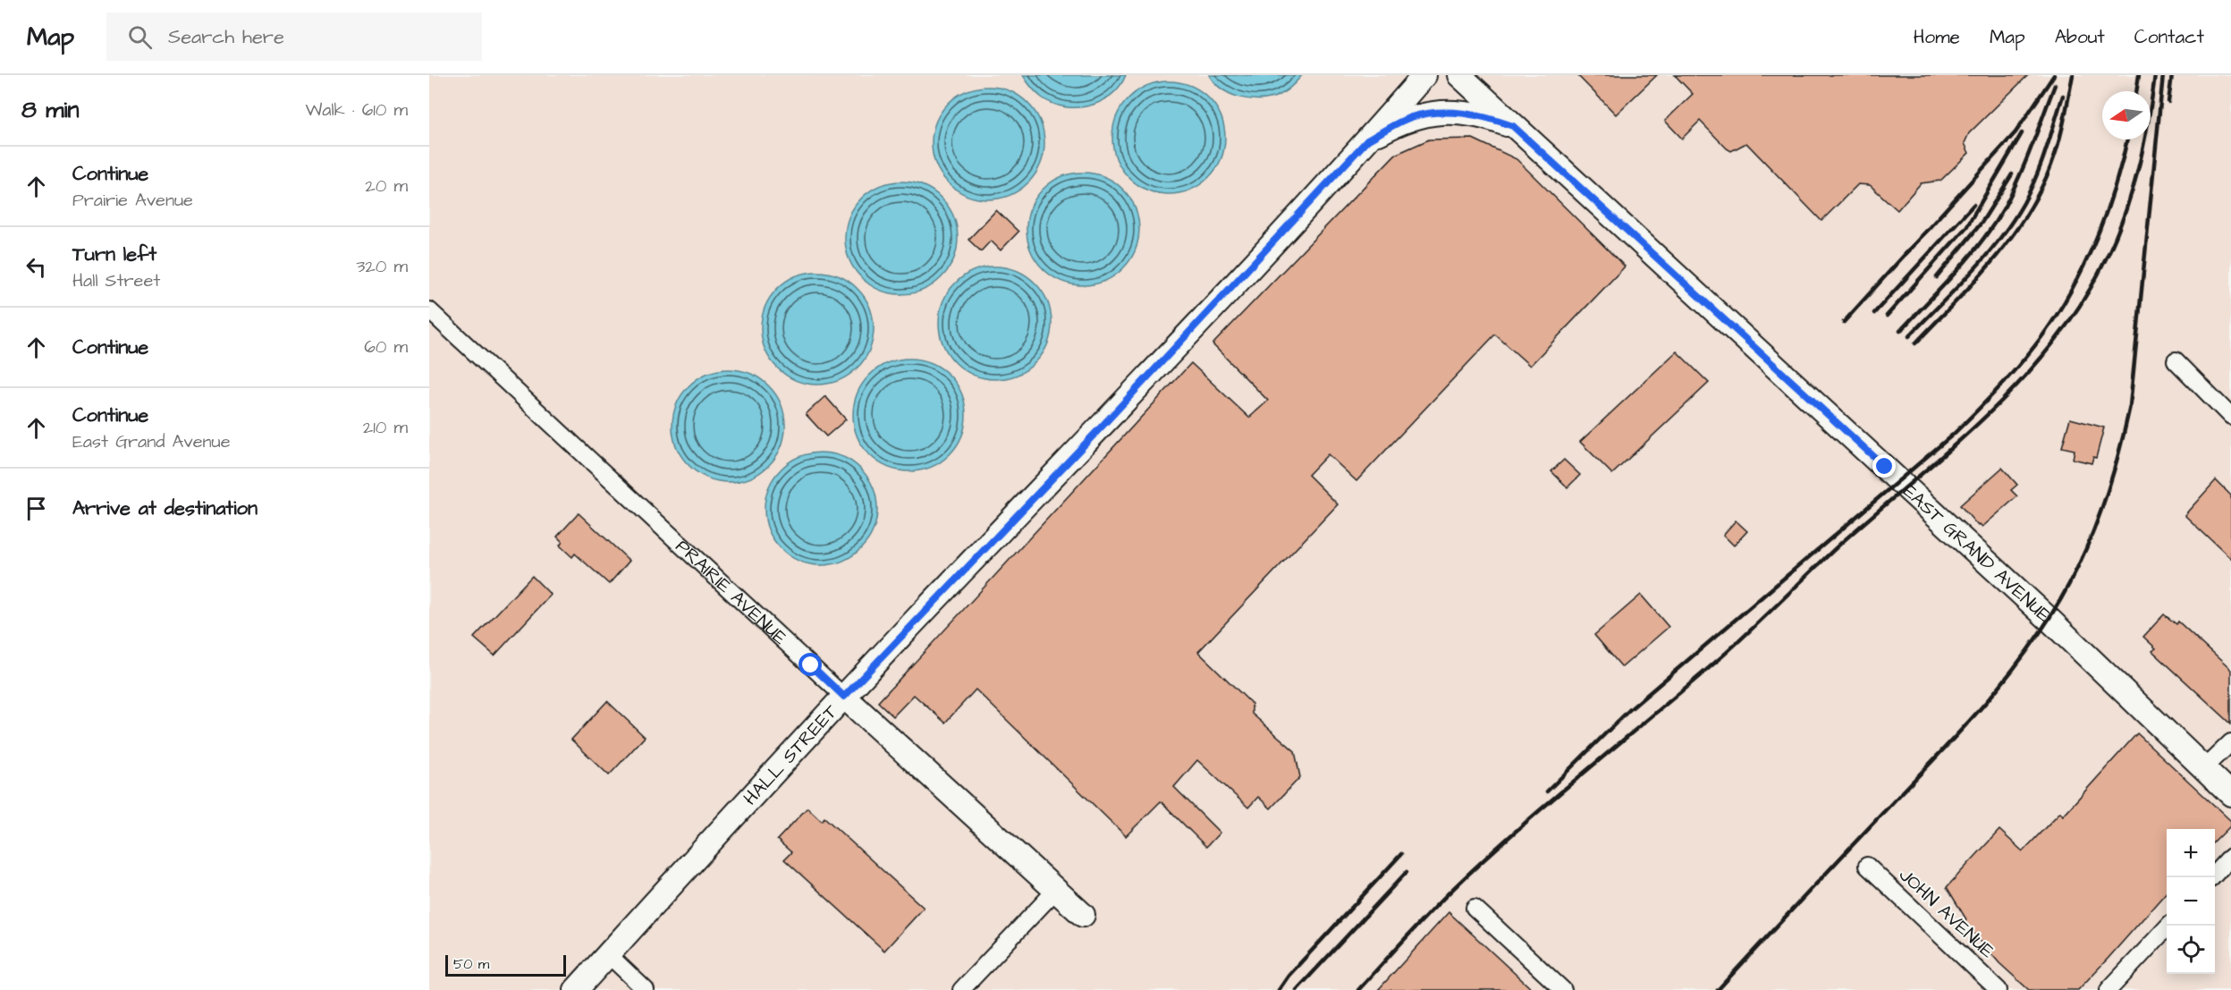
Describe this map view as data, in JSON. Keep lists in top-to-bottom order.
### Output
{
  "streets": {
    "main road": ["EAST GRAND AVENUE", "PRAIRIE AVENUE", "HALL STREET"],
    "street": ["JOHN AVENUE"]
  },
  "crossings": [
    ["PRAIRIE AVENUE", "HALL STREET"]
  ],
  "scale_bar": "50 m",
  "north": "left",
  "page": {
    "header": "Map",
    "search": "Search here",
    "nav": [
      "Home",
      "Map",
      "About",
      "Contact"
    ],
    "heading": ["8 min", "Walk · 610 m"],
    "list": [
      ["Continue", "Prairie Avenue", "20 m"],
      ["Turn left", "Hall Street", "320 m"],
      ["Continue", "60 m"],
      ["Continue", "East Grand Avenue", "210 m"],
      "Arrive at destination"
    ],
    "map_buttons": ["+", "−"],
    "scale": "50 m"
  }
}
